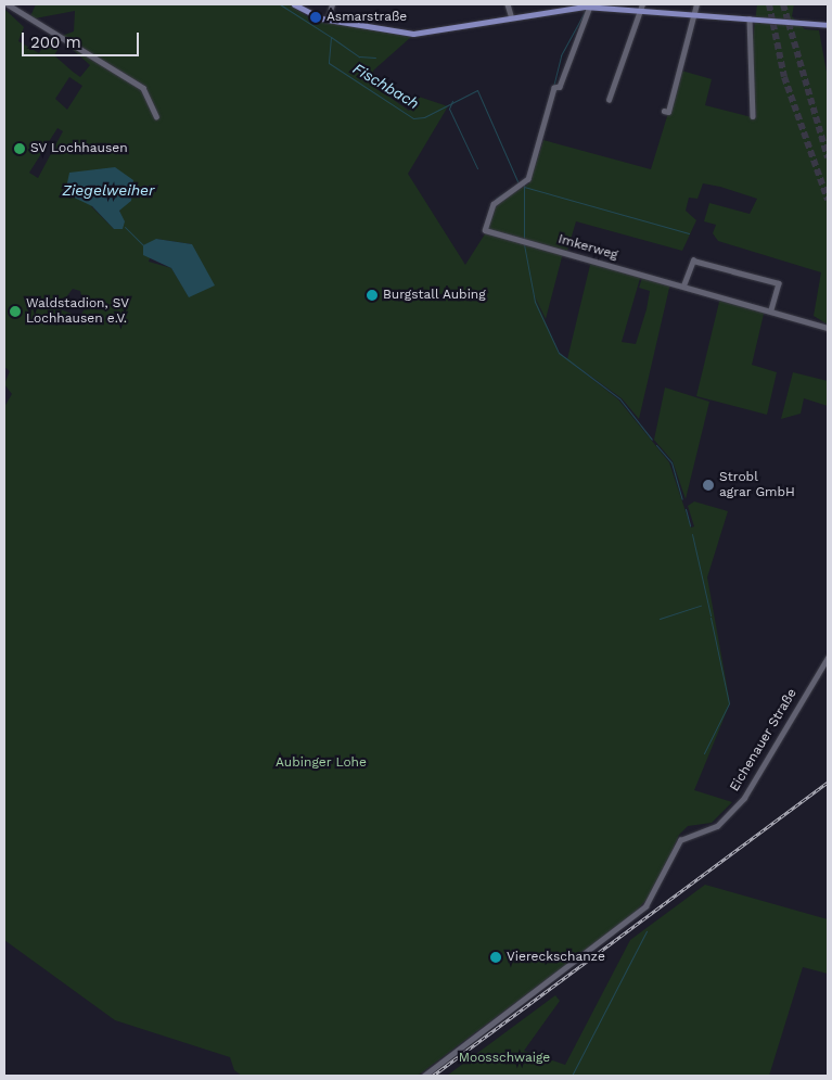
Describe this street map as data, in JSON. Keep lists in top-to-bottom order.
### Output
{
  "streets": {
    "street": ["Imkerweg", "Eichenauer Straße"]
  },
  "water": ["Fischbach", "Ziegelweiher"],
  "parks": ["Aubinger Lohe", "Moosschwaige"],
  "places": [
    "Asmarstraße",
    "SV Lochhausen",
    "Burgstall Aubing",
    "Waldstadion, SV Lochhausen e.V.",
    "Strobl agrar GmbH",
    "Viereckschanze"
  ],
  "scale_bar": "200 m"
}
